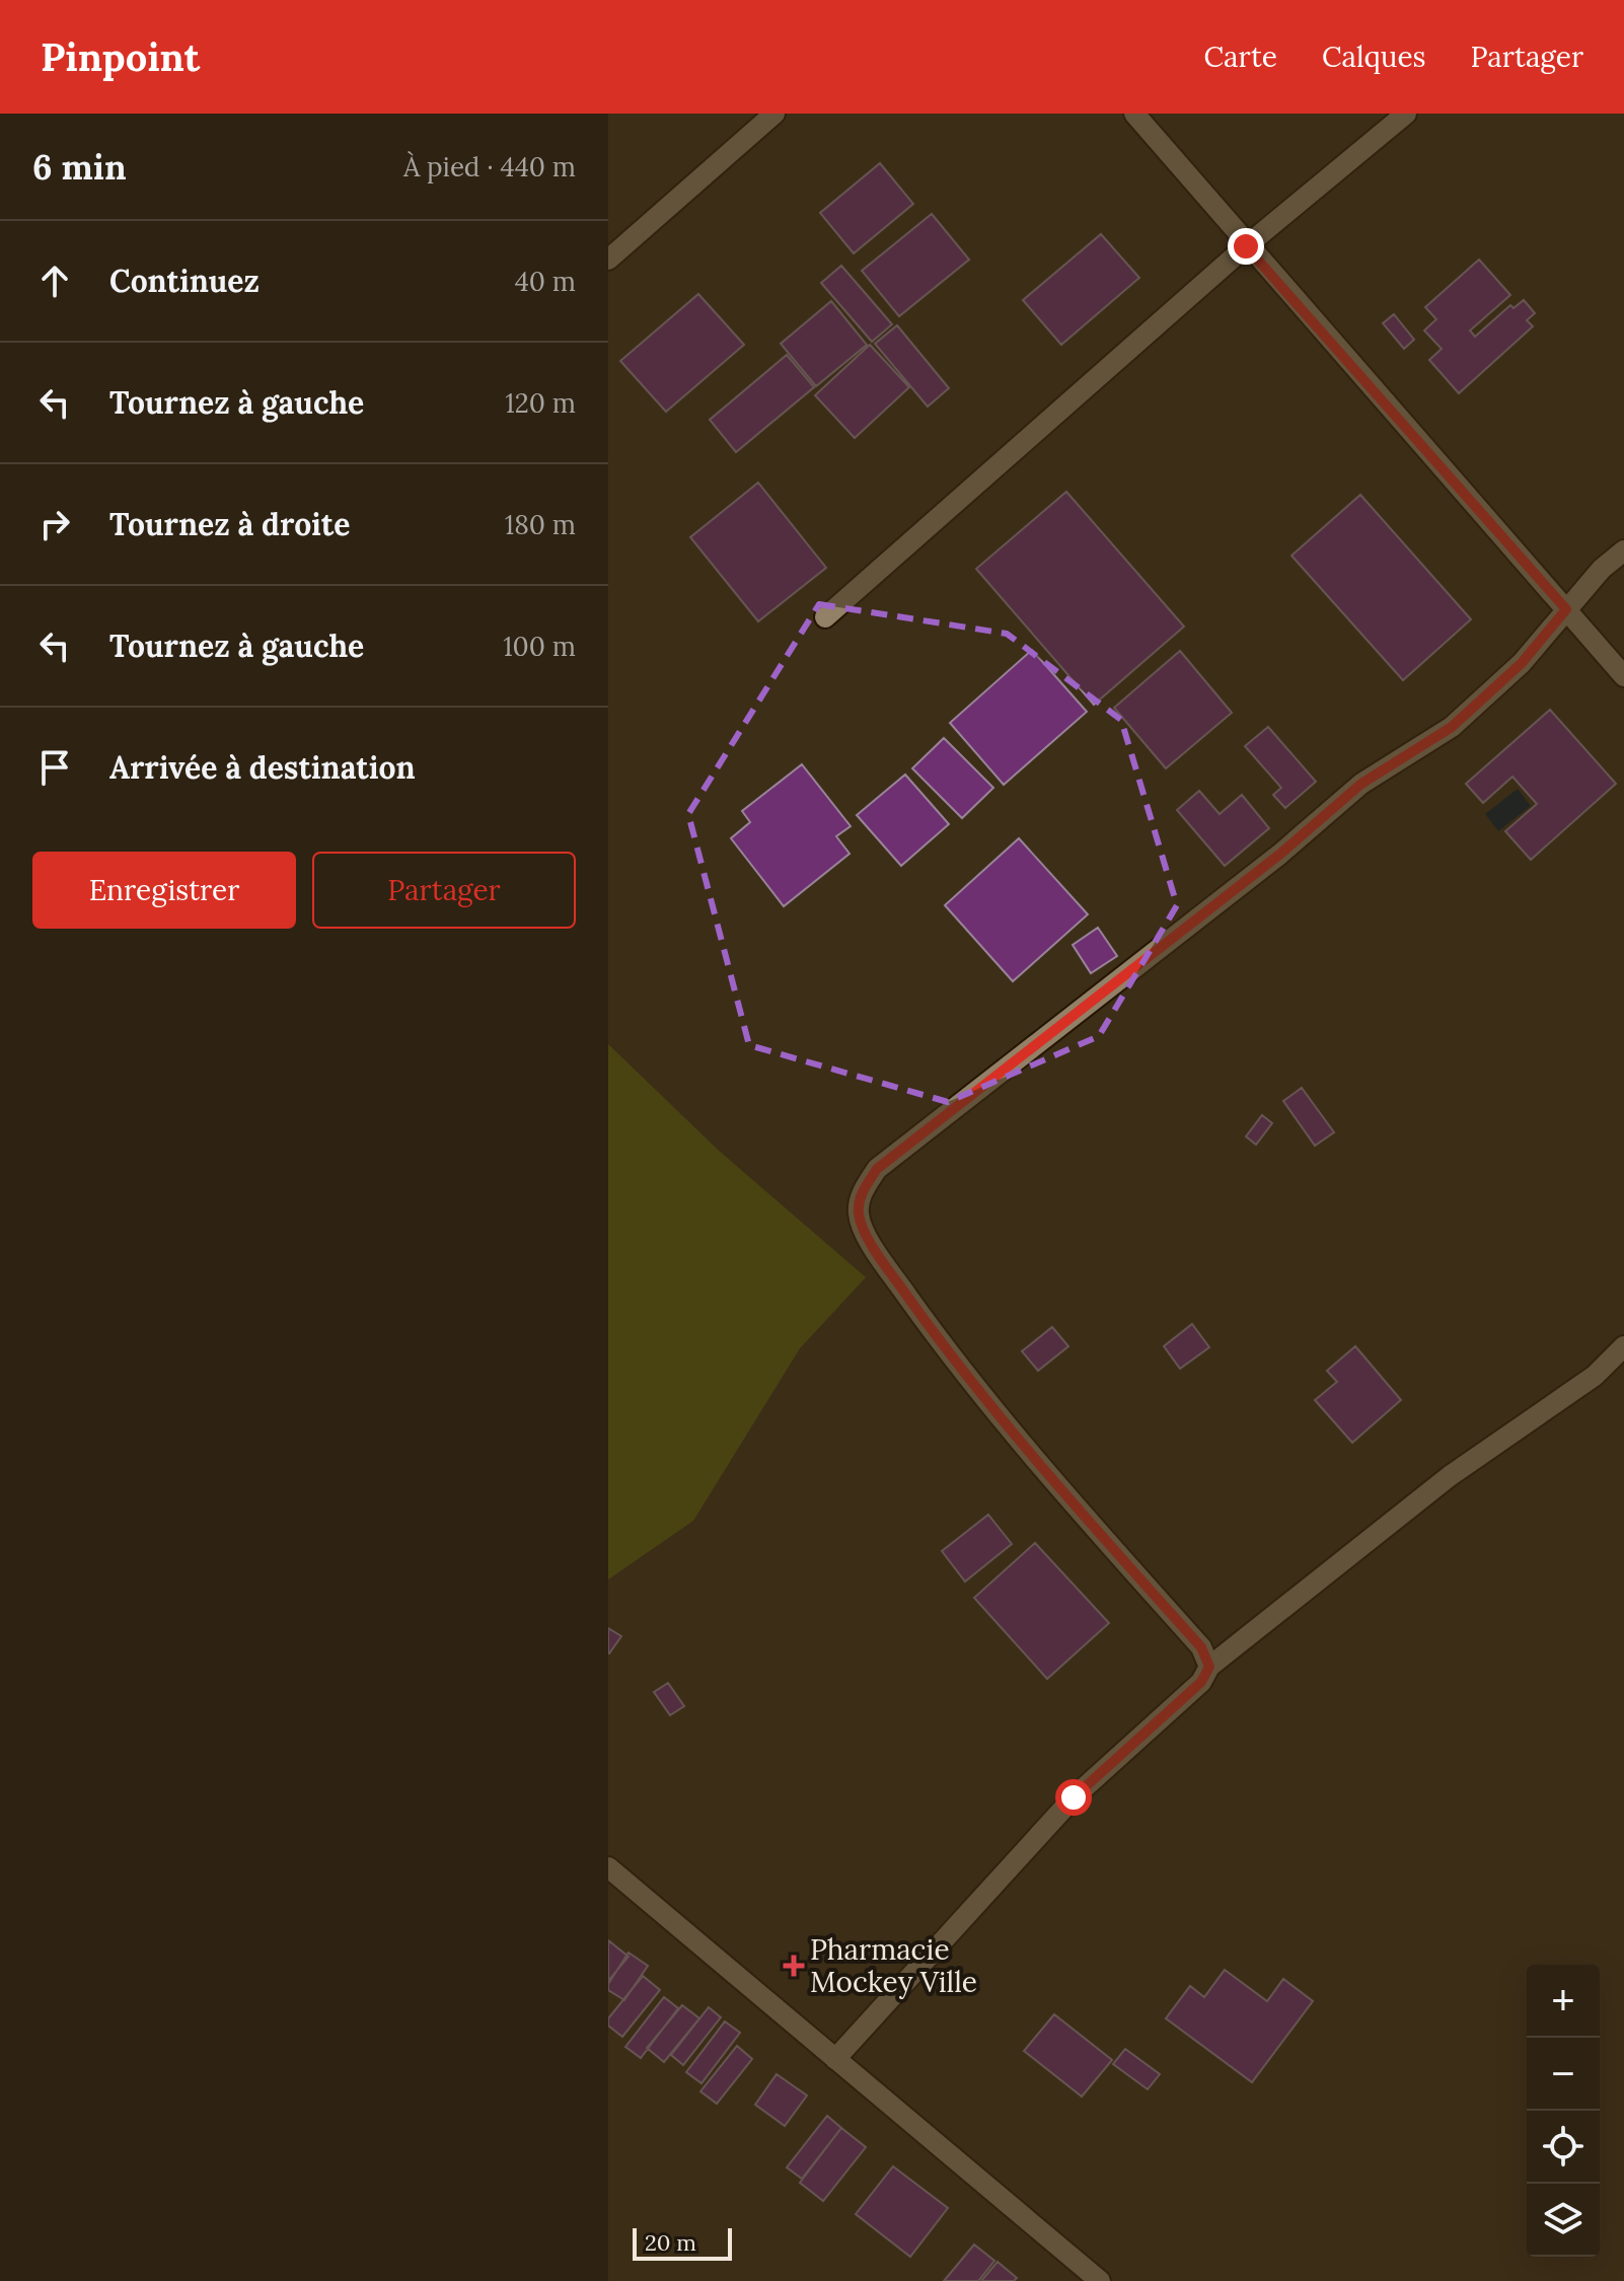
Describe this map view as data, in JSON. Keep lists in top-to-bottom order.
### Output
{
  "places": {
    "health": ["Pharmacie Mockey Ville"]
  },
  "scale_bar": "20 m",
  "page": {
    "header": "Pinpoint",
    "nav": ["Carte", "Calques", "Partager"],
    "heading": ["6 min", "À pied · 440 m"],
    "list": [
      ["Continuez", "40 m"],
      ["Tournez à gauche", "120 m"],
      ["Tournez à droite", "180 m"],
      ["Tournez à gauche", "100 m"],
      "Arrivée à destination"
    ],
    "buttons": ["Enregistrer", "Partager"],
    "map_buttons": ["+", "−"],
    "scale": "20 m"
  }
}
